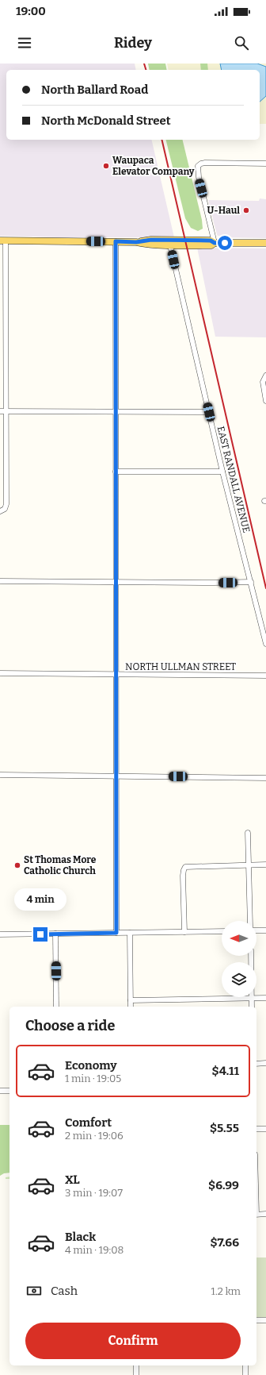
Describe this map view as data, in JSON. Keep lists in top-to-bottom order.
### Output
{
  "streets": {
    "street": ["EAST RANDALL AVENUE", "NORTH ULLMAN STREET"]
  },
  "places": ["Waupaca Elevator Company", "U-Haul", "St Thomas More Catholic Church"],
  "north": "left",
  "page": {
    "status": "19:00",
    "header": "Ridey",
    "banner": ["North Ballard Road", "North McDonald Street"],
    "bubble": "4 min",
    "heading": "Choose a ride",
    "list": [
      {
        "name": "Economy",
        "note": "1 min · 19:05",
        "value": "$4.11"
      },
      {
        "name": "Comfort",
        "note": "2 min · 19:06",
        "value": "$5.55"
      },
      {
        "name": "XL",
        "note": "3 min · 19:07",
        "value": "$6.99"
      },
      {
        "name": "Black",
        "note": "4 min · 19:08",
        "value": "$7.66"
      }
    ],
    "pay": ["Cash", "1.2 km"],
    "buttons": "Confirm"
  }
}
